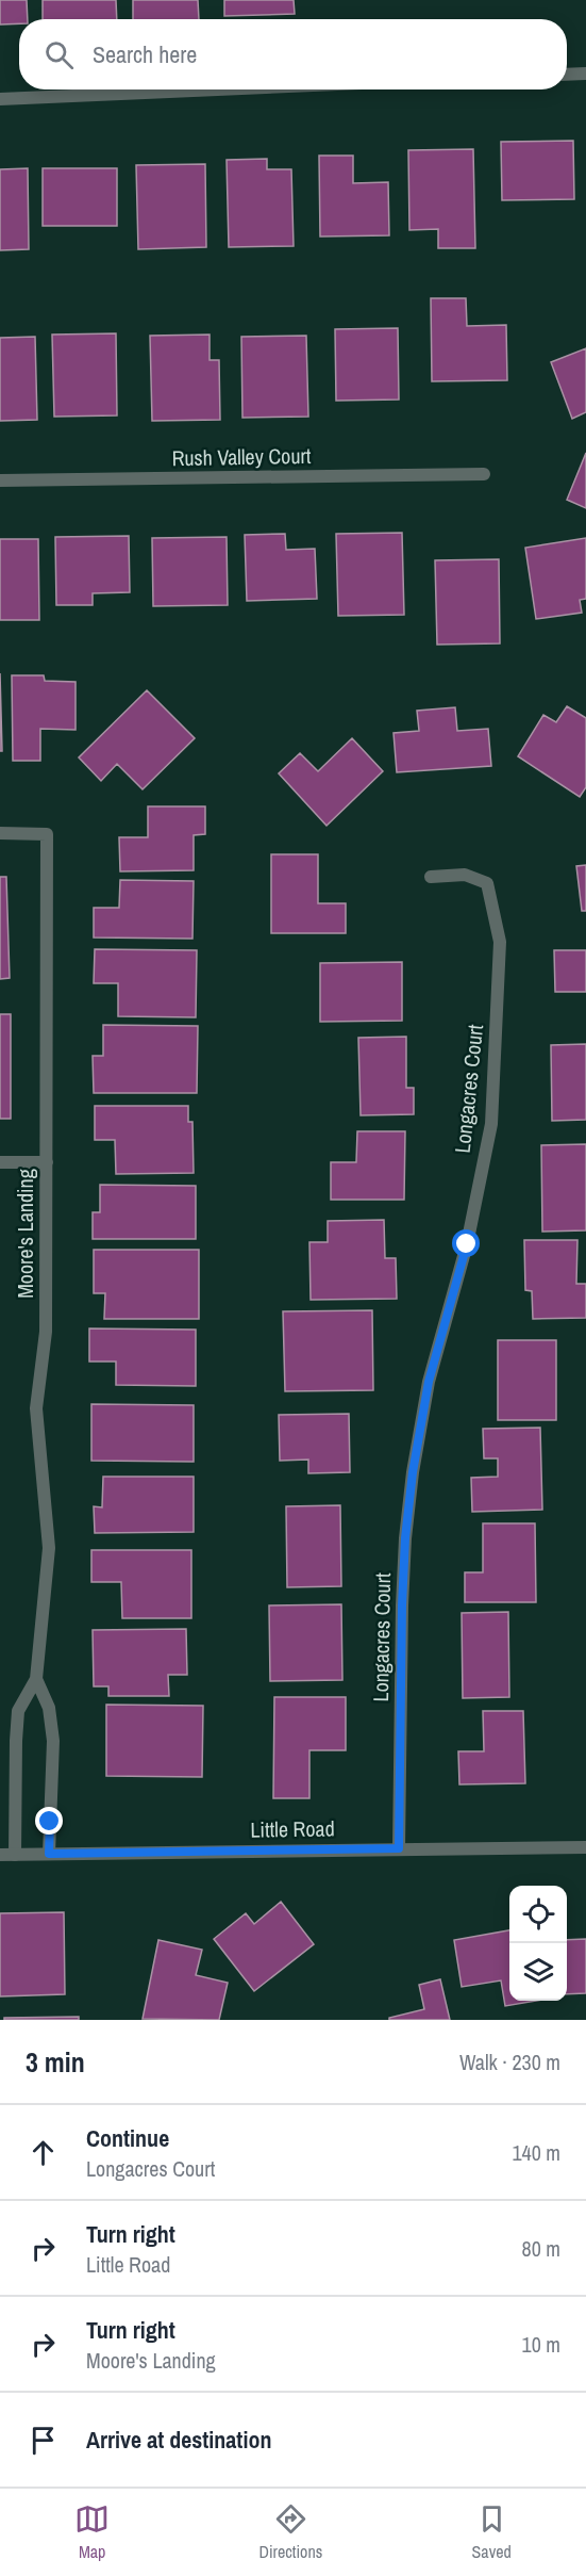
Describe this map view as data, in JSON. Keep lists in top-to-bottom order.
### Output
{
  "streets": {
    "street": [
      "Rush Valley Court",
      "Longacres Court",
      "Moore's Landing",
      "Little Road"
    ]
  },
  "crossings": [
    ["Longacres Court", "Little Road"],
    ["Moore's Landing", "Little Road"]
  ],
  "page": {
    "search": "Search here",
    "heading": ["3 min", "Walk · 230 m"],
    "list": [
      ["Continue", "Longacres Court", "140 m"],
      ["Turn right", "Little Road", "80 m"],
      ["Turn right", "Moore's Landing", "10 m"],
      "Arrive at destination"
    ],
    "nav": ["Map", "Directions", "Saved"]
  }
}
